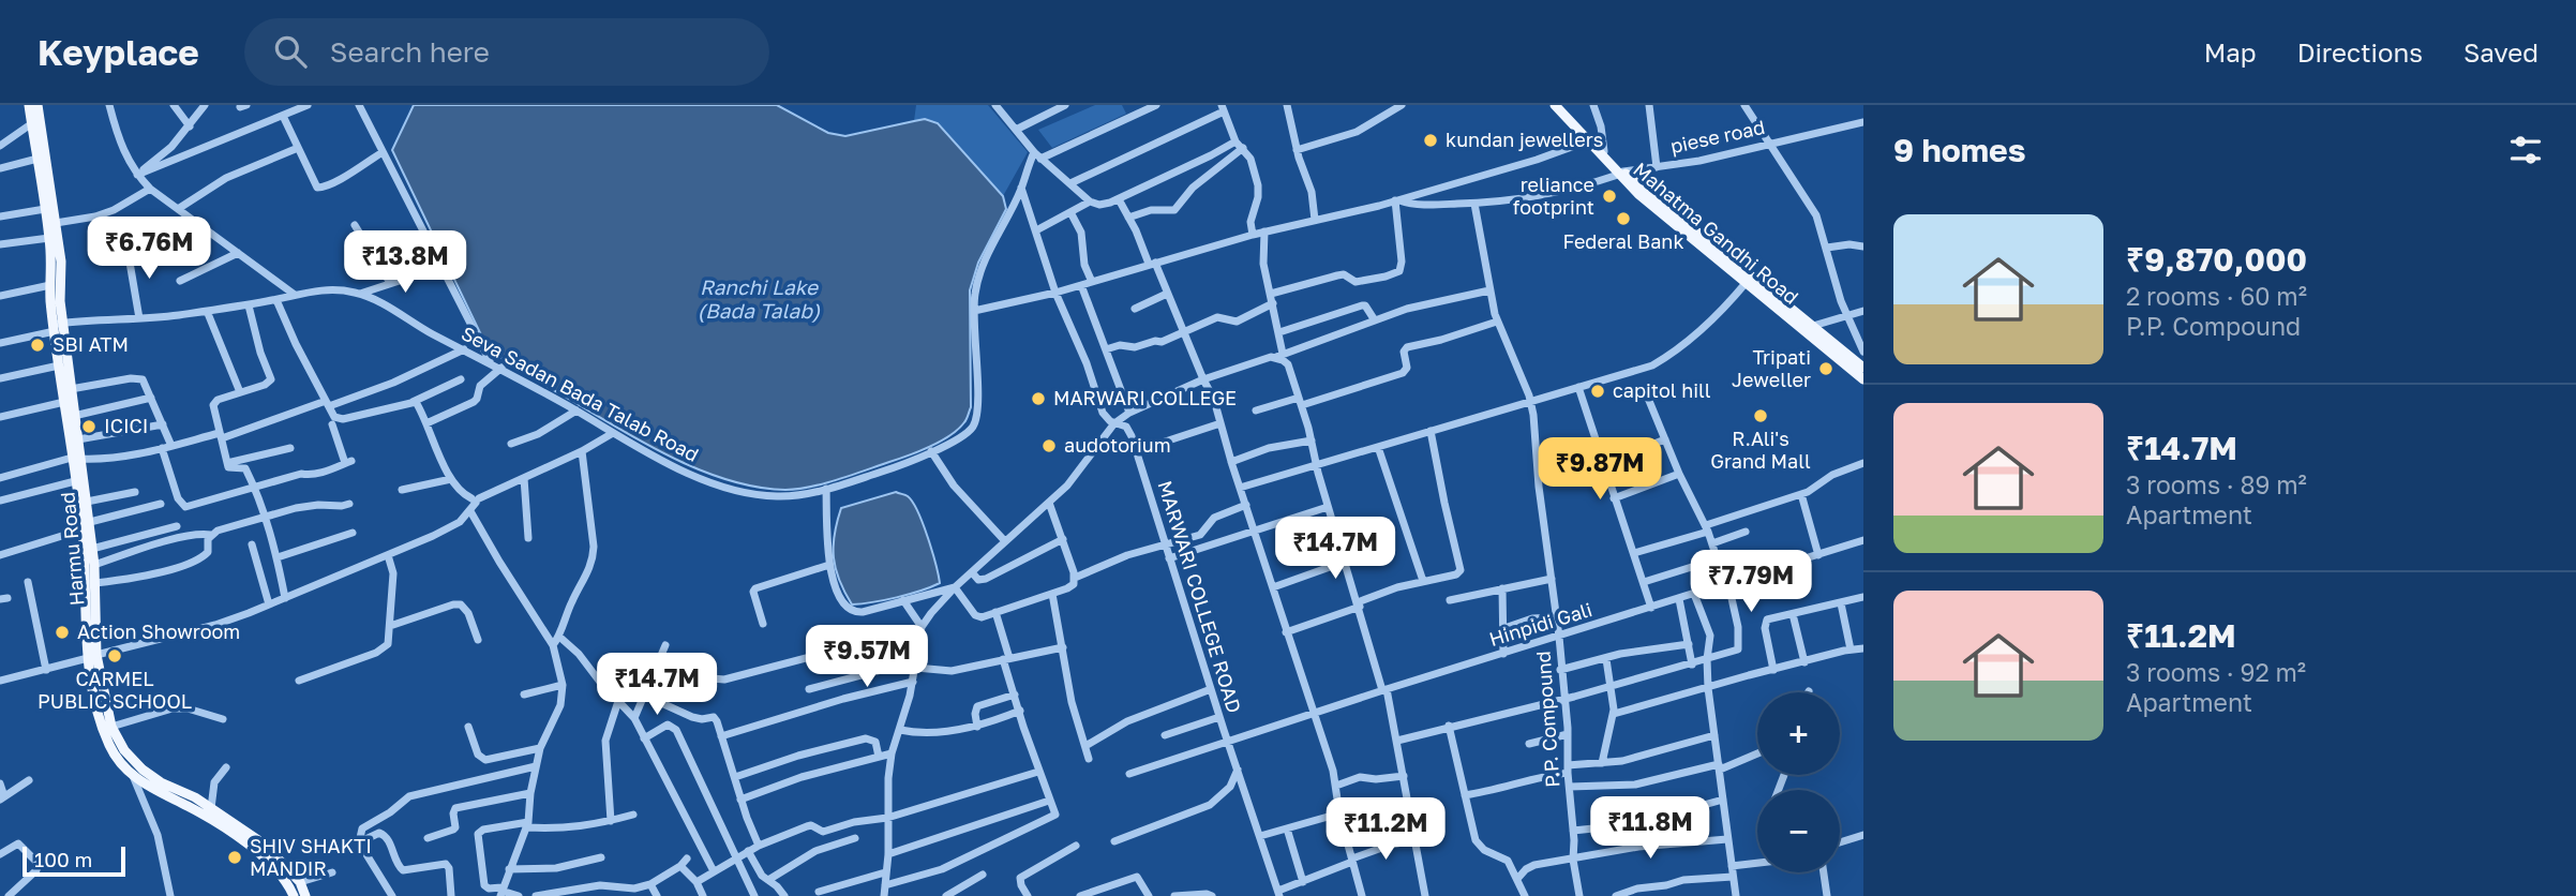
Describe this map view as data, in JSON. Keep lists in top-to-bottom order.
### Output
{
  "streets": {
    "main road": ["Mahatma Gandhi Road", "Harmu Road"],
    "street": [
      "piese road",
      "Seva Sadan Bada Talab Road",
      "MARWARI COLLEGE ROAD",
      "Hinpidi Gali",
      "P.P. Compound"
    ]
  },
  "crossings": [
    ["piese road", "Mahatma Gandhi Road"],
    ["piese road", "P.P. Compound"],
    ["Seva Sadan Bada Talab Road", "Harmu Road"],
    ["Seva Sadan Bada Talab Road", "MARWARI COLLEGE ROAD"],
    ["MARWARI COLLEGE ROAD", "Hinpidi Gali"],
    ["Hinpidi Gali", "P.P. Compound"]
  ],
  "water": ["Ranchi Lake (Bada Talab)"],
  "places": [
    "kundan jewellers",
    "reliance footprint",
    "Federal Bank",
    "SBI ATM",
    "Tripati Jeweller",
    "capitol hill",
    "MARWARI COLLEGE",
    "R.Ali's Grand Mall",
    "ICICI",
    "audotorium",
    "Action Showroom",
    "CARMEL PUBLIC SCHOOL",
    "SHIV SHAKTI MANDIR"
  ],
  "scale_bar": "100 m",
  "page": {
    "header": "Keyplace",
    "search": "Search here",
    "nav": ["Map", "Directions", "Saved"],
    "heading": "9 homes",
    "list": [
      {
        "name": "₹9,870,000",
        "note": "2 rooms · 60 m² · P.P. Compound"
      },
      {
        "name": "₹14.7M",
        "note": "3 rooms · 89 m² · Apartment"
      },
      {
        "name": "₹11.2M",
        "note": "3 rooms · 92 m² · Apartment"
      }
    ],
    "price": [
      "₹6.76M",
      "₹13.8M",
      "₹9.87M",
      "₹14.7M",
      "₹7.79M",
      "₹9.57M",
      "₹14.7M",
      "₹11.8M",
      "₹11.2M"
    ],
    "map_buttons": ["+", "−"],
    "scale": "100 m"
  }
}
